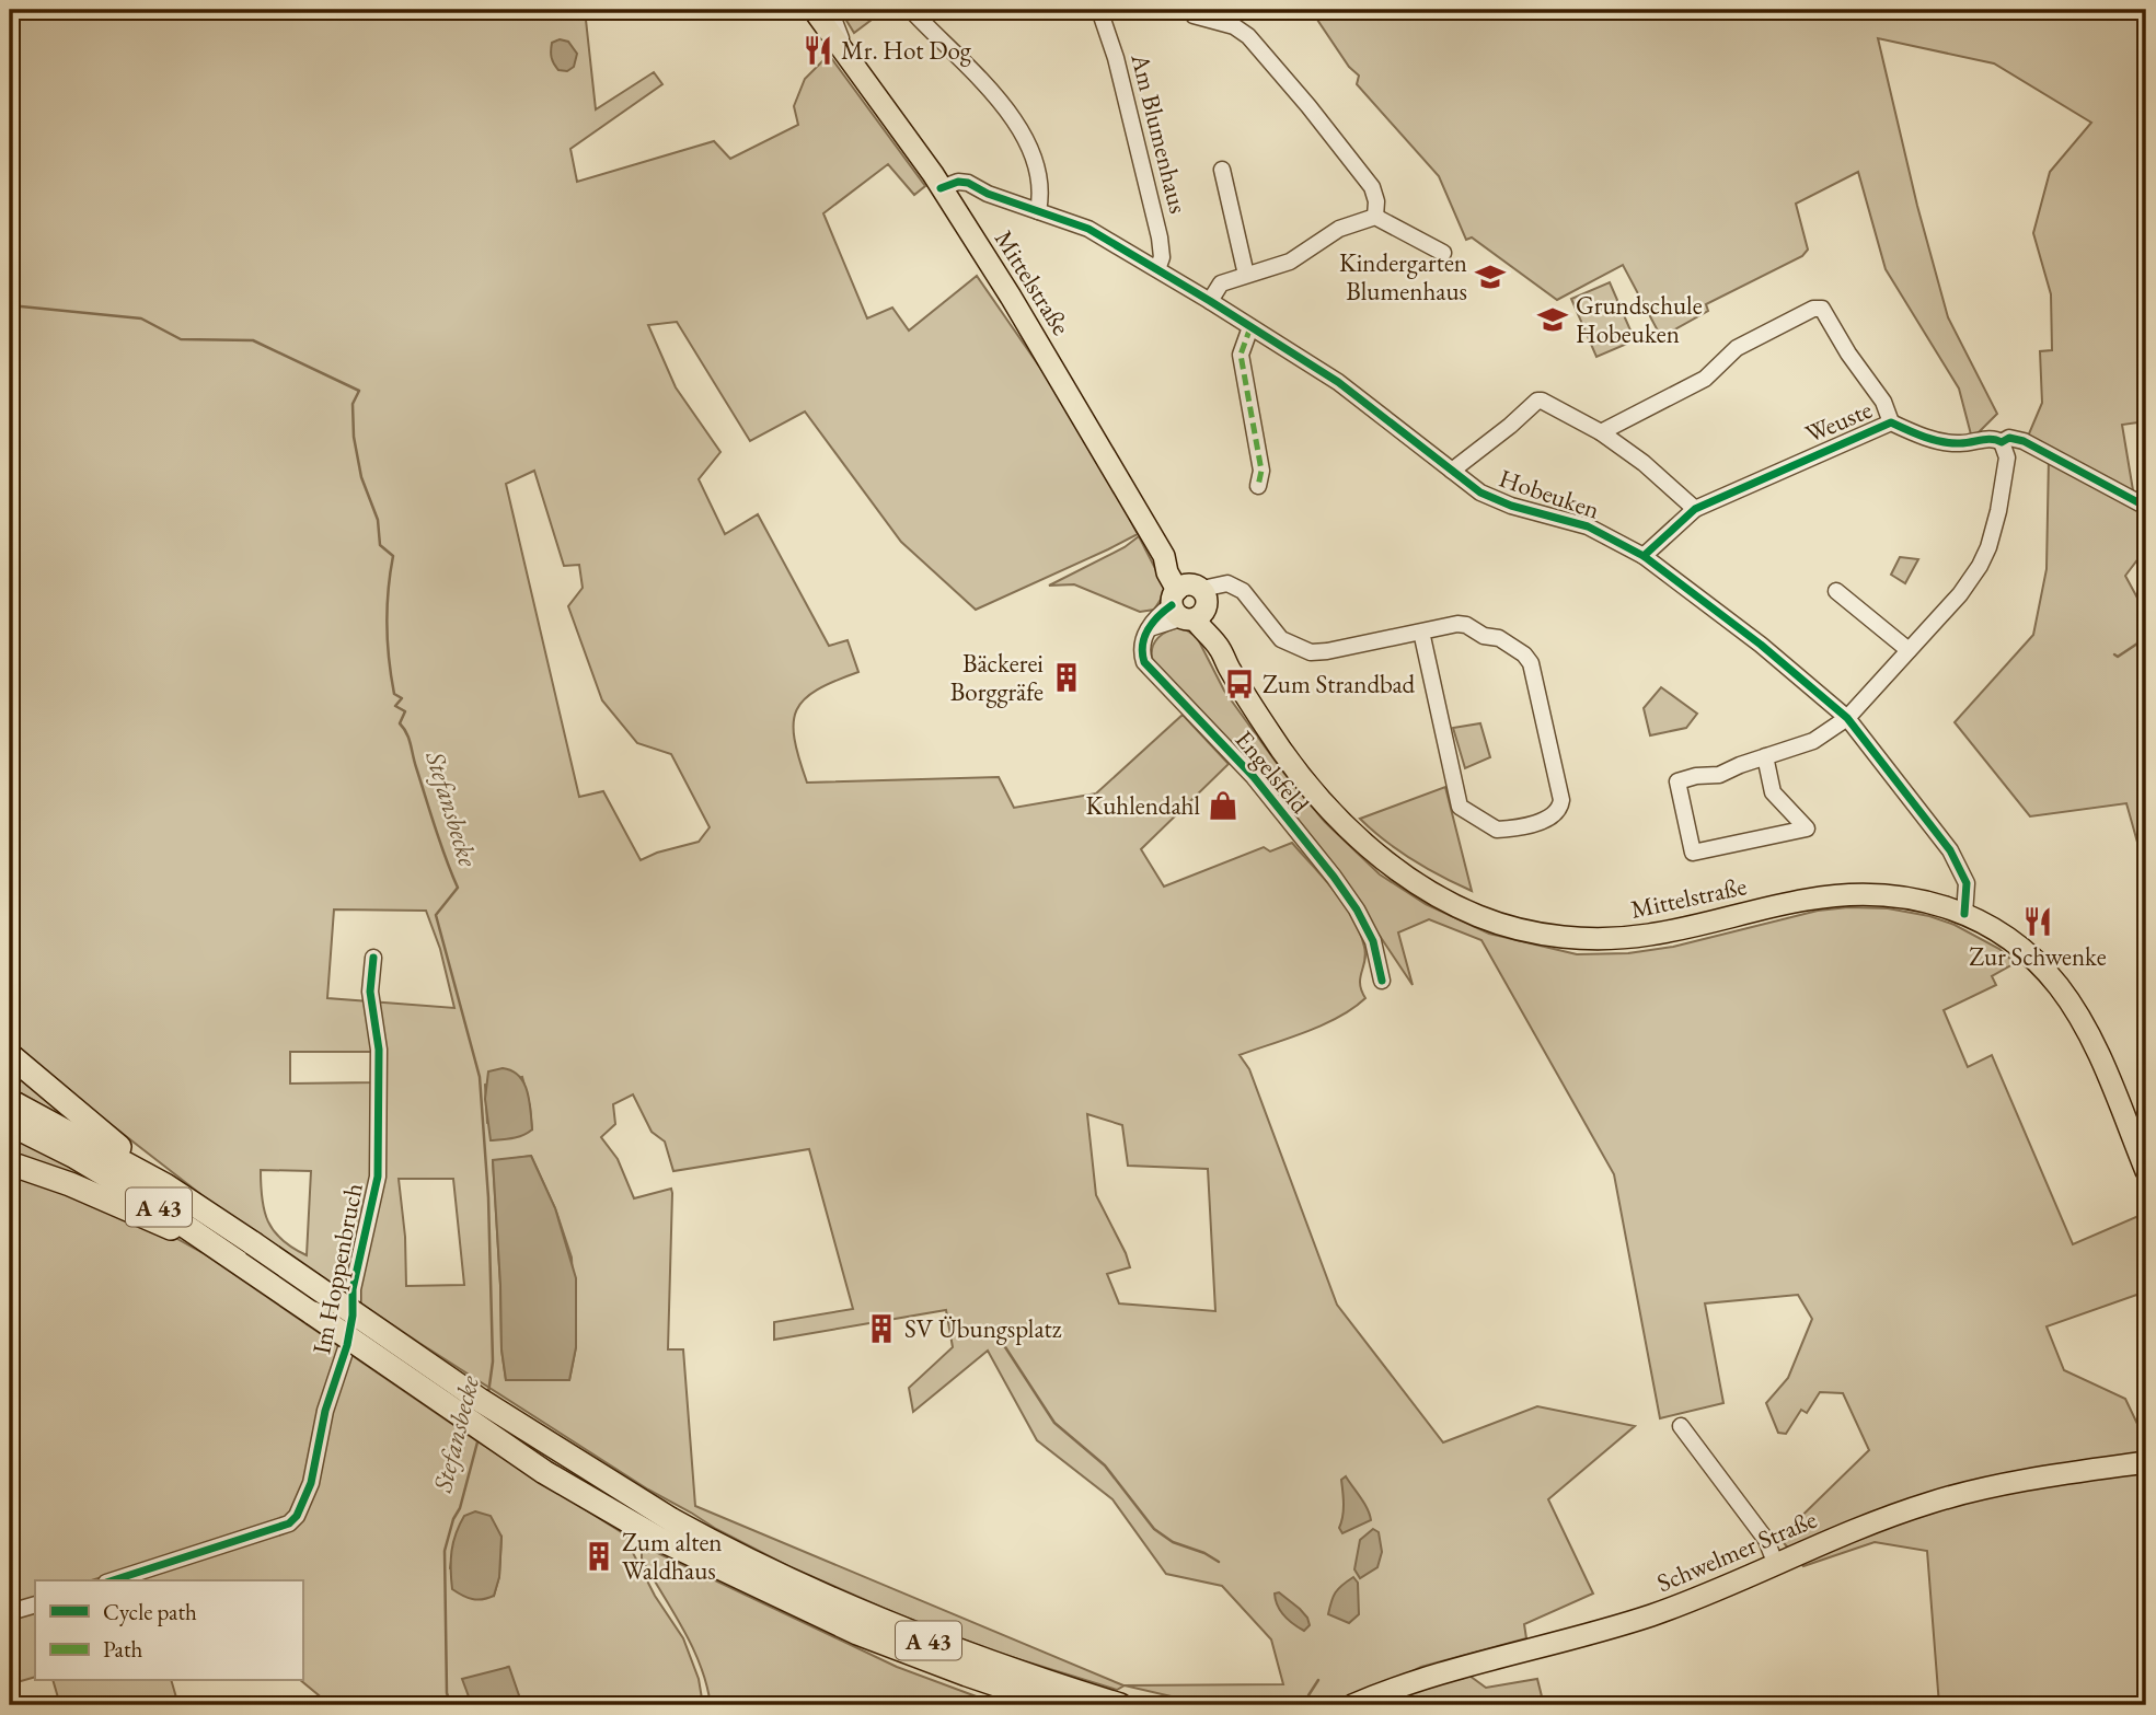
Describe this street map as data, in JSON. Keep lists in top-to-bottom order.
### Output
{
  "streets": {
    "highway": ["A 43"],
    "main road": ["Mittelstraße", "Schwelmer Straße"],
    "street": [
      "Am Blumenhaus",
      "Weuste",
      "Hobeuken",
      "Engelsfeld",
      "Im Hoppenbruch"
    ]
  },
  "crossings": [
    ["Am Blumenhaus", "Hobeuken"],
    ["Mittelstraße", "Hobeuken"],
    ["Mittelstraße", "Engelsfeld"],
    ["Weuste", "Hobeuken"]
  ],
  "water": ["Stefansbecke"],
  "places": {
    "restaurant": ["Mr. Hot Dog", "Zur Schwenke"],
    "school or university": ["Kindergarten Blumenhaus", "Grundschule Hobeuken"],
    "building": ["Bäckerei Borggräfe", "SV Übungsplatz", "Zum alten Waldhaus"],
    "bus stop": ["Zum Strandbad"],
    "shop": ["Kuhlendahl"]
  },
  "legend": ["Cycle path", "Path"]
}
